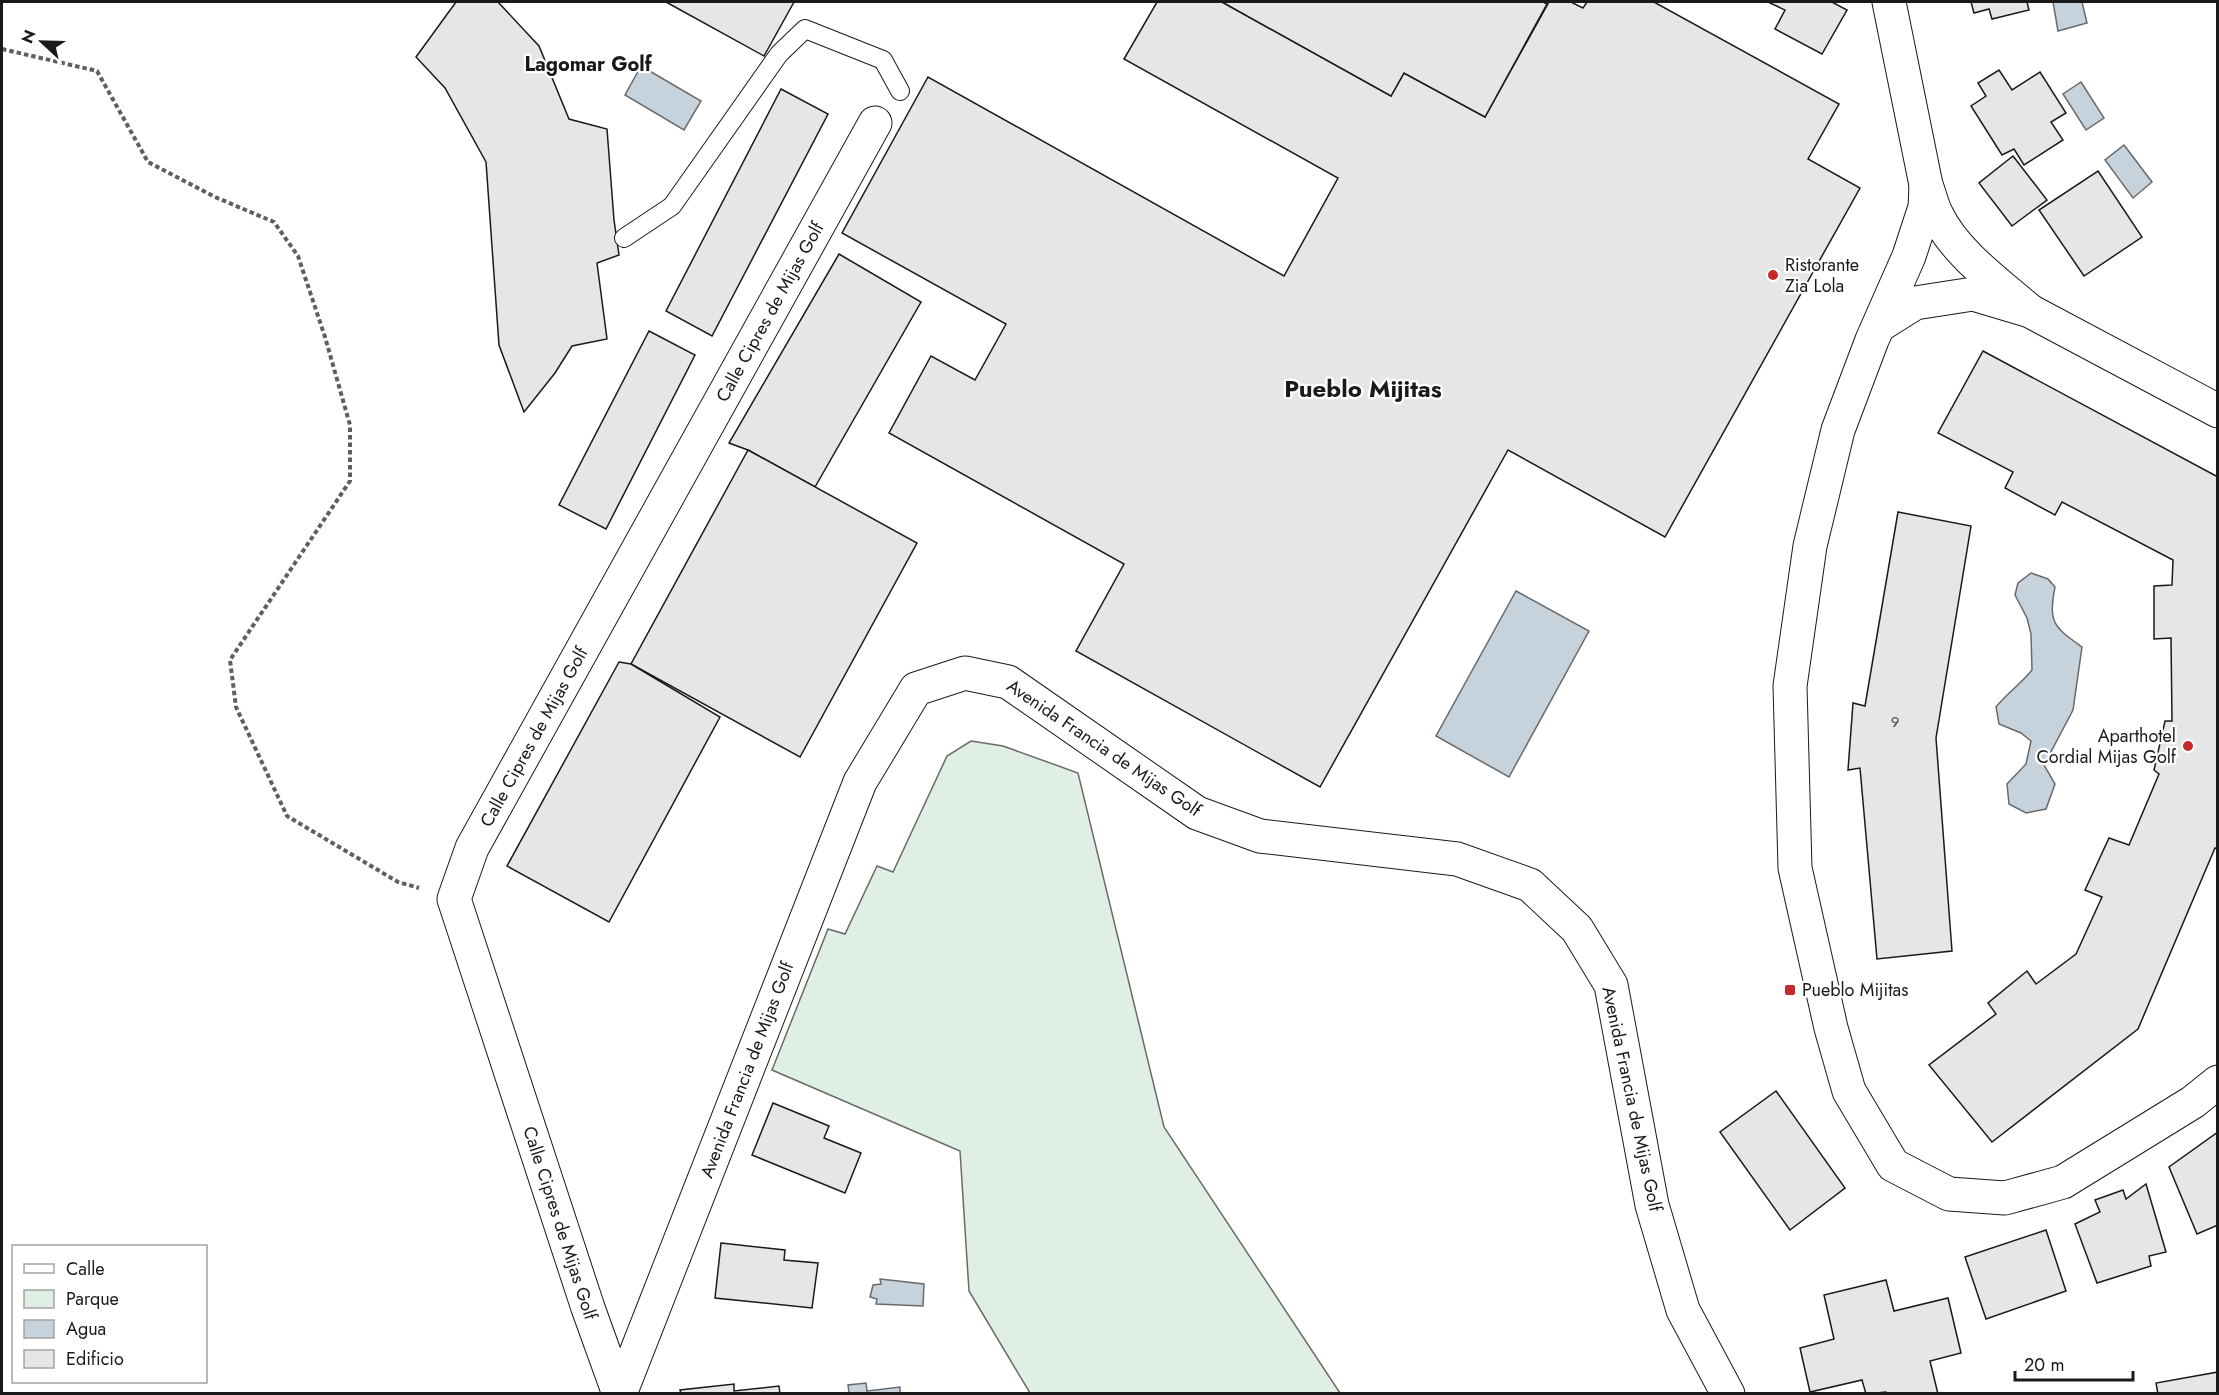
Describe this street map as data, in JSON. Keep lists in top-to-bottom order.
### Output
{
  "streets": {
    "street": ["Calle Cipres de Mijas Golf", "Avenida Francia de Mijas Golf"]
  },
  "crossings": [
    ["Calle Cipres de Mijas Golf", "Avenida Francia de Mijas Golf"]
  ],
  "districts": ["Lagomar Golf", "Pueblo Mijitas"],
  "places": {
    "other": ["Ristorante Zia Lola", "Aparthotel Cordial Mijas Golf"],
    "transit": ["Pueblo Mijitas"]
  },
  "house_numbers": ["9"],
  "legend": [
    "Calle",
    "Parque",
    "Agua",
    "Edificio"
  ],
  "scale_bar": "20 m",
  "north": "left"
}
